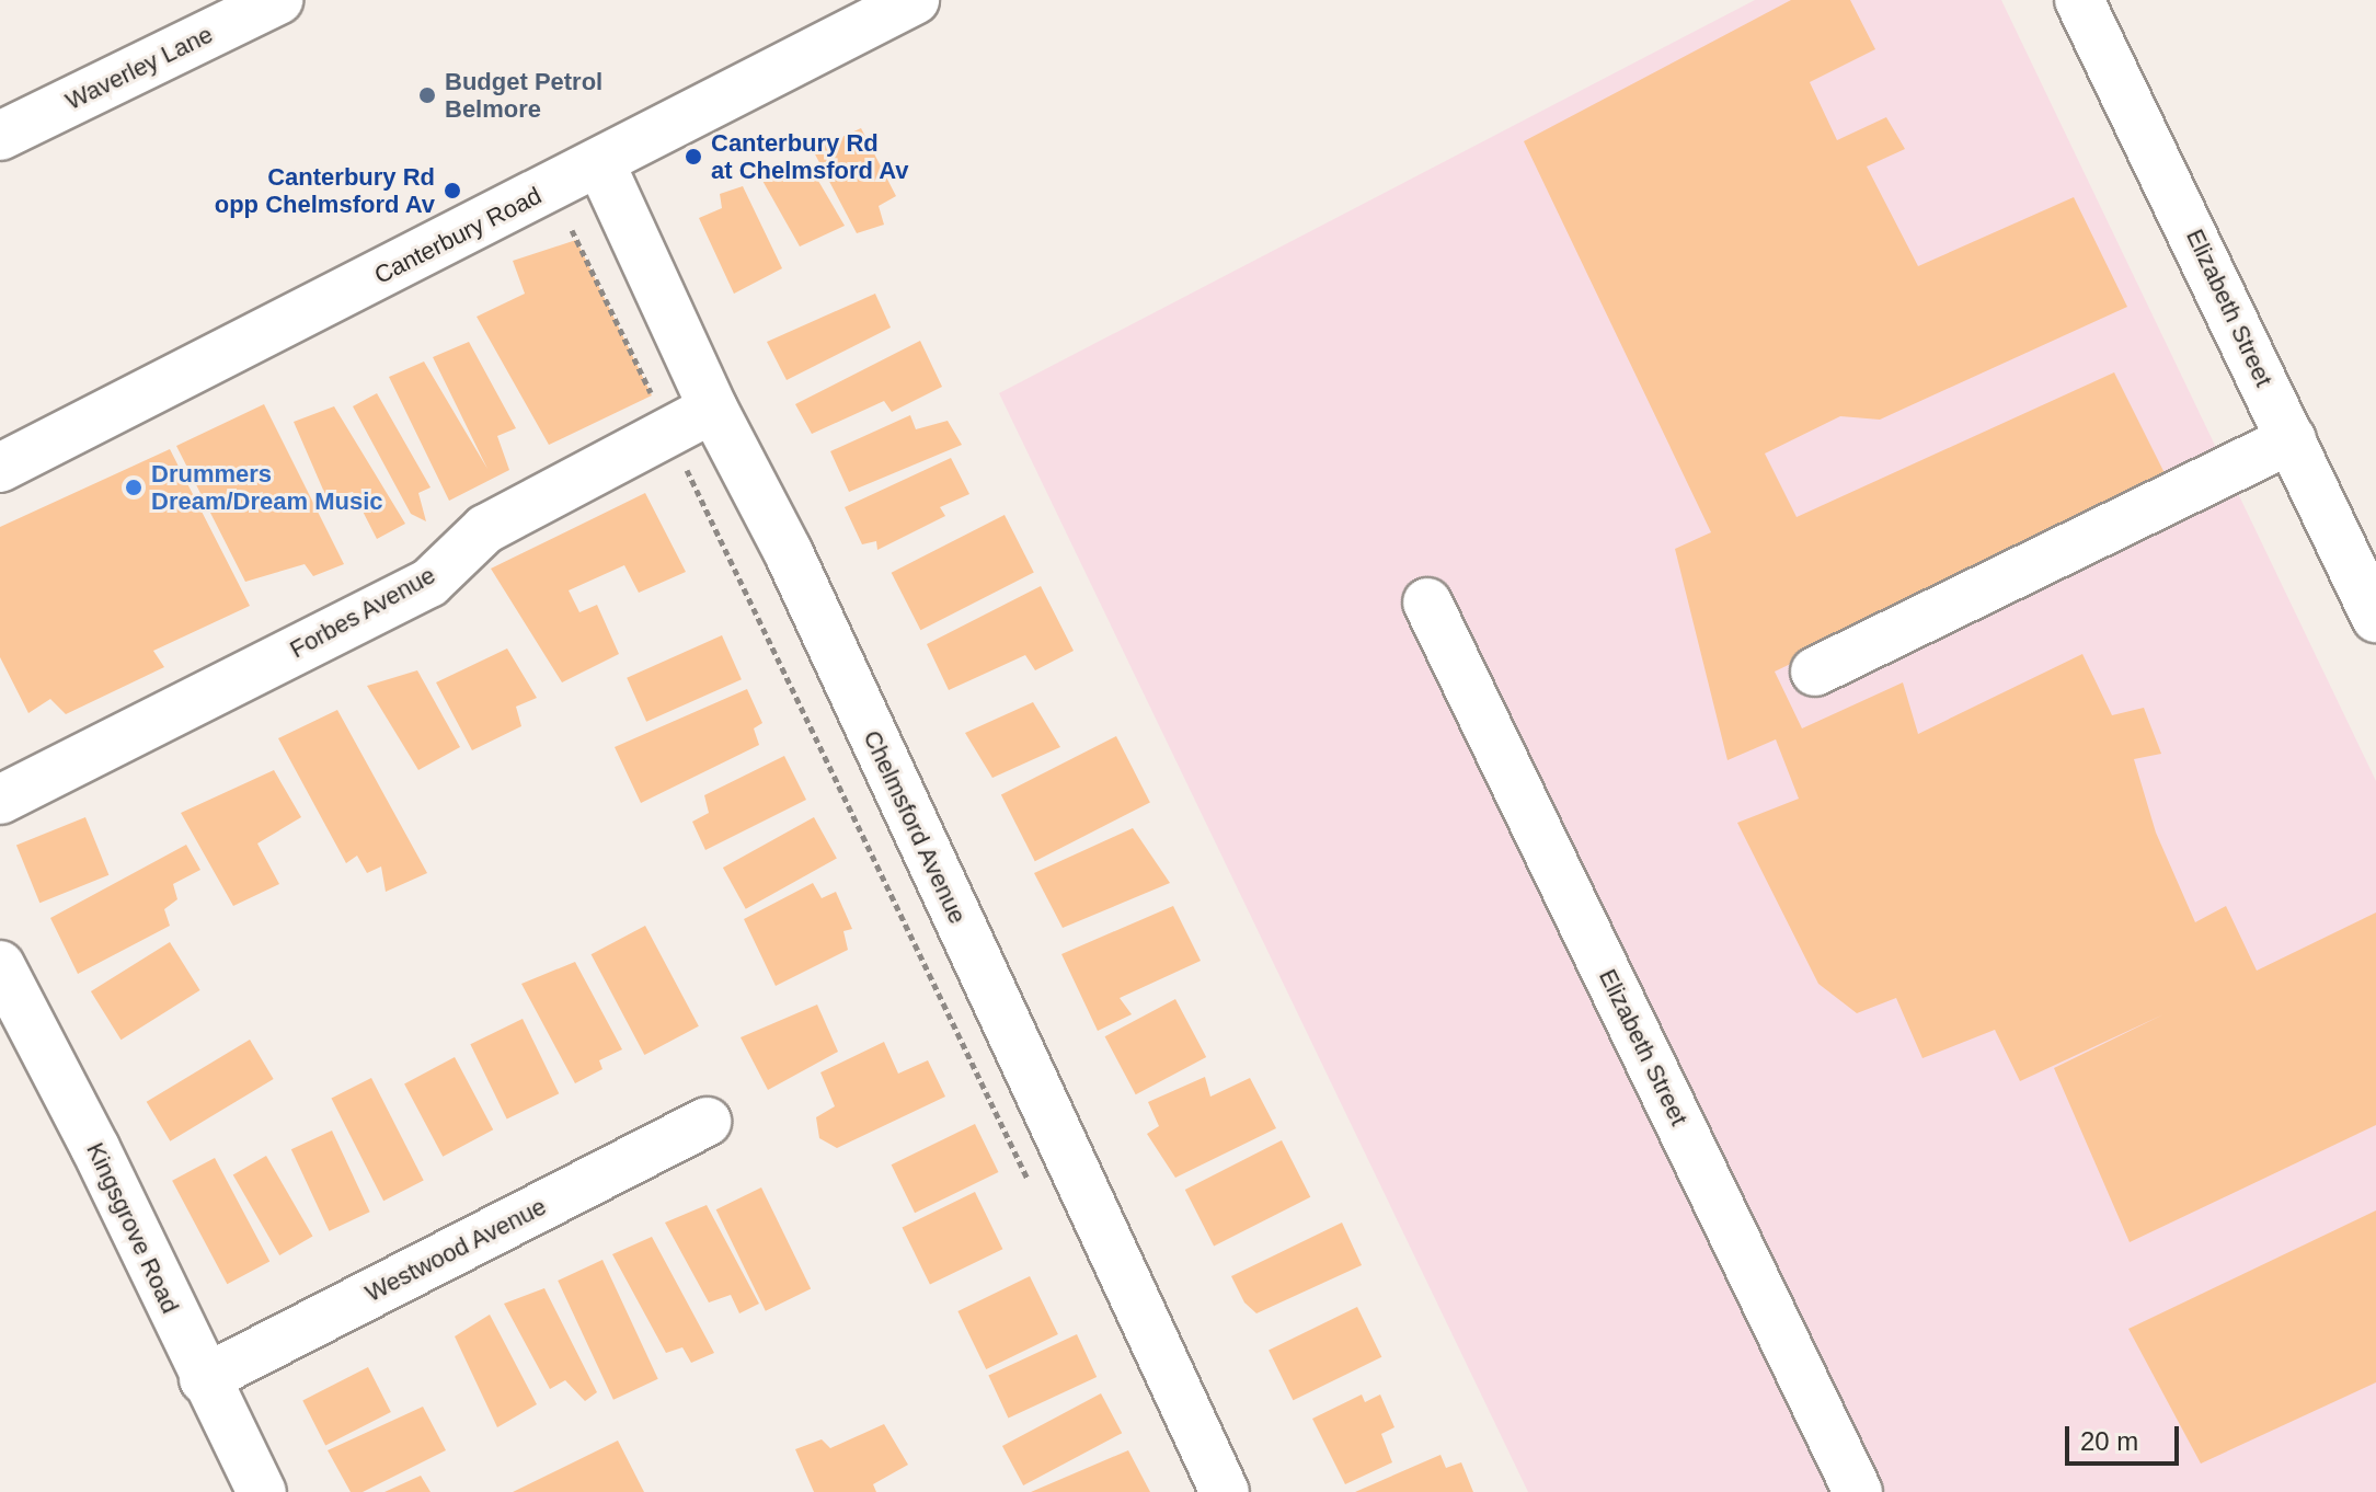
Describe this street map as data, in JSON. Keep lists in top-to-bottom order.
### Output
{
  "streets": {
    "main road": [
      "Waverley Lane",
      "Canterbury Road",
      "Elizabeth Street",
      "Forbes Avenue",
      "Chelmsford Avenue",
      "Kingsgrove Road",
      "Westwood Avenue"
    ]
  },
  "crossings": [
    ["Canterbury Road", "Chelmsford Avenue"],
    ["Forbes Avenue", "Chelmsford Avenue"],
    ["Kingsgrove Road", "Westwood Avenue"]
  ],
  "places": [
    "Budget Petrol Belmore",
    "Canterbury Rd at Chelmsford Av",
    "Canterbury Rd opp Chelmsford Av",
    "Drummers Dream/Dream Music"
  ],
  "scale_bar": "20 m"
}
